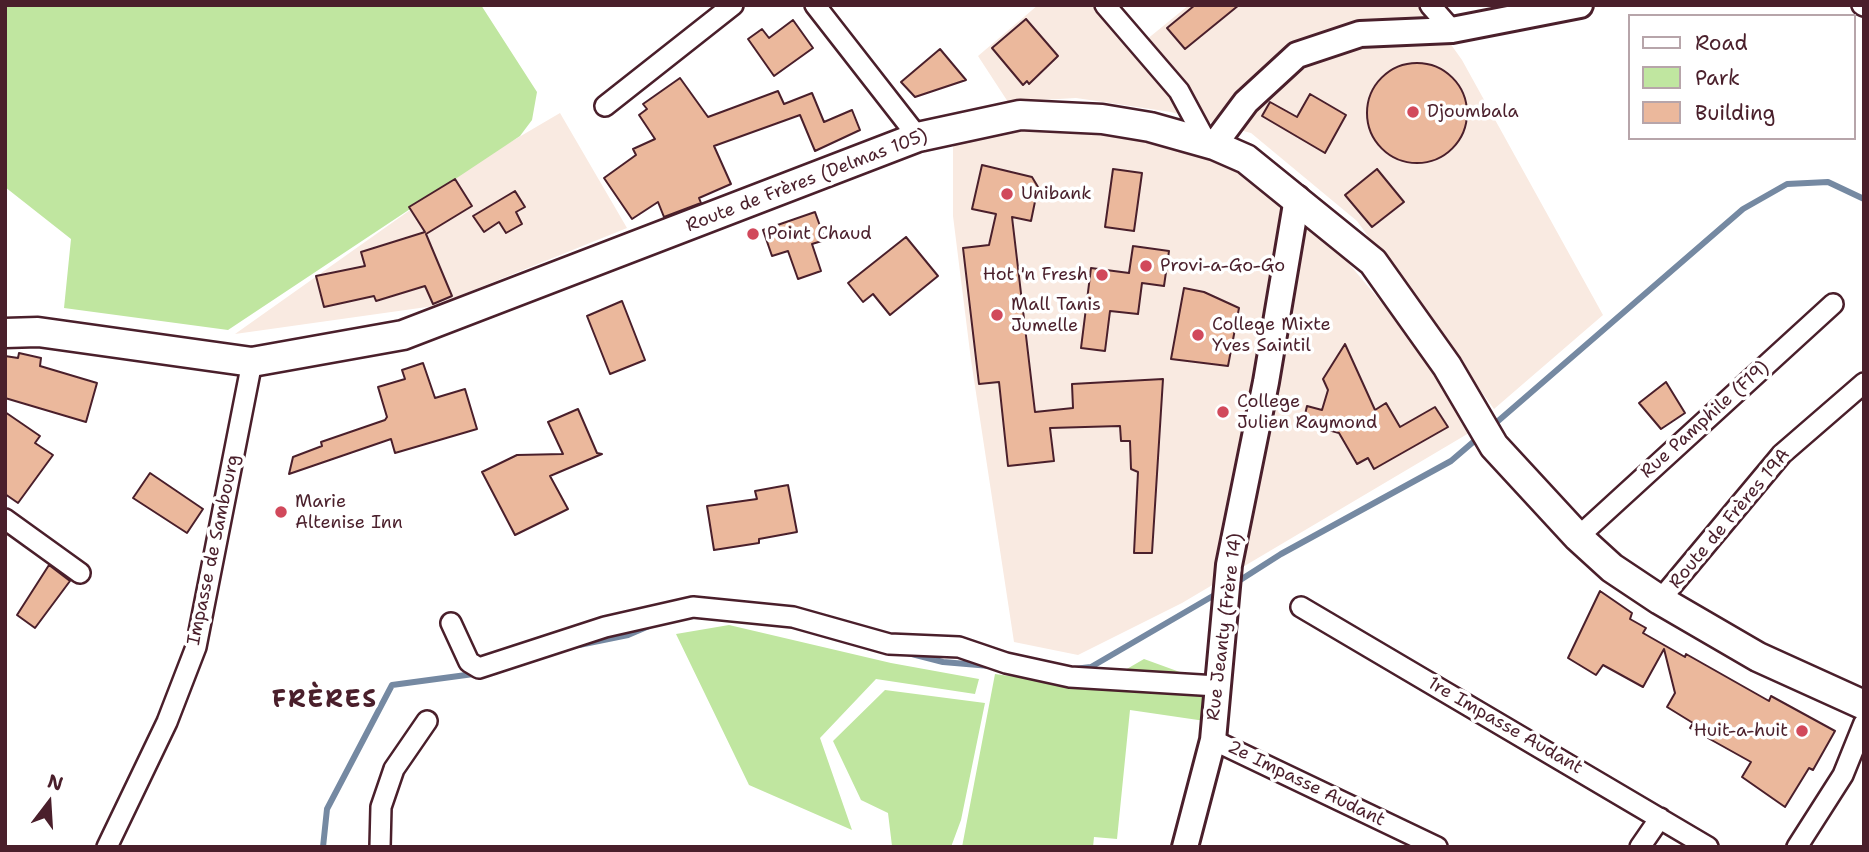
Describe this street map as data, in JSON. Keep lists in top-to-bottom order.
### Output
{
  "streets": {
    "main road": ["Route de Frères (Delmas 105)"],
    "street": [
      "Rue Pamphile (F19)",
      "Route de Frères 19A",
      "Impasse de Sambourg",
      "Rue Jeanty (Frère 14)",
      "1re Impasse Audant",
      "2e Impasse Audant"
    ]
  },
  "crossings": [
    ["Route de Frères (Delmas 105)", "Rue Pamphile (F19)"],
    ["Route de Frères (Delmas 105)", "Route de Frères 19A"],
    ["Route de Frères (Delmas 105)", "Impasse de Sambourg"],
    ["Route de Frères (Delmas 105)", "Rue Jeanty (Frère 14)"],
    ["Rue Jeanty (Frère 14)", "2e Impasse Audant"]
  ],
  "districts": ["FRÈRES"],
  "places": [
    "Djoumbala",
    "Unibank",
    "Point Chaud",
    "Provi-a-Go-Go",
    "Hot 'n Fresh",
    "Mall Tanis Jumelle",
    "College Mixte Yves Saintil",
    "College Julien Raymond",
    "Marie Altenise Inn",
    "Huit-a-huit"
  ],
  "legend": ["Road", "Park", "Building"],
  "north": "top"
}
